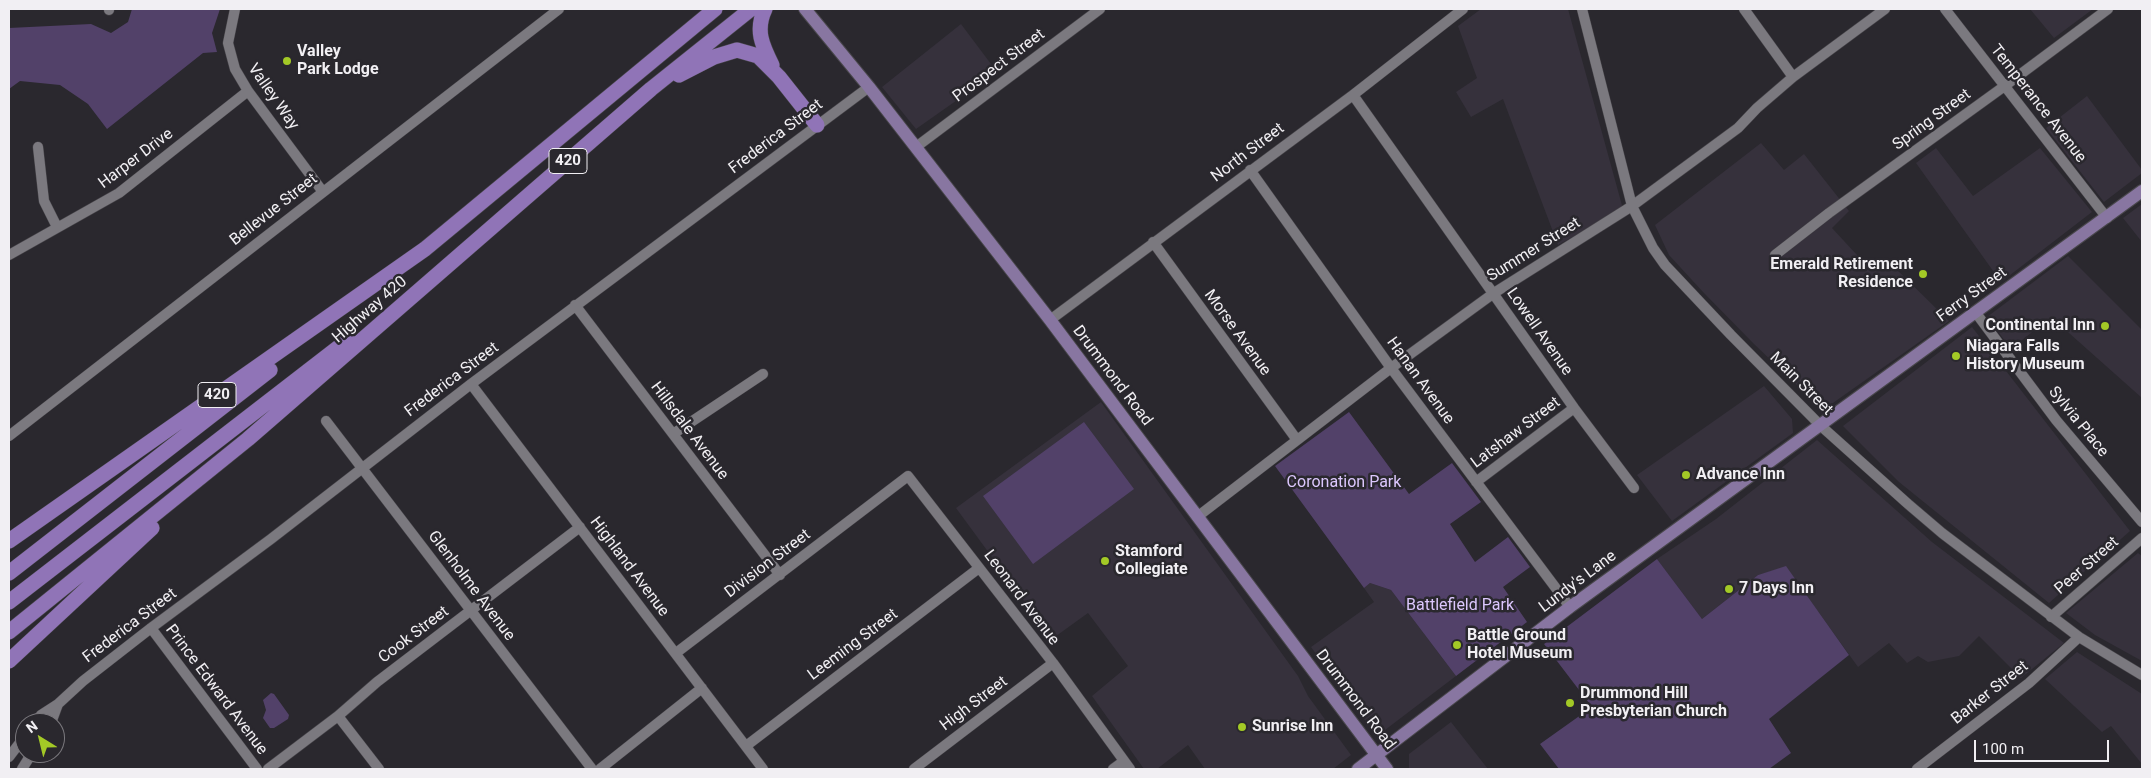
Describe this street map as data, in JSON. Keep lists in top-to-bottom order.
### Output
{
  "streets": {
    "highway": ["420", "Highway 420"],
    "main road": ["Ferry Street", "Drummond Road", "Lundy's Lane"],
    "street": [
      "Prospect Street",
      "Valley Way",
      "Temperance Avenue",
      "Spring Street",
      "Frederica Street",
      "North Street",
      "Harper Drive",
      "Bellevue Street",
      "Summer Street",
      "Lowell Avenue",
      "Morse Avenue",
      "Hanan Avenue",
      "Main Street",
      "Sylvia Place",
      "Hillsdale Avenue",
      "Latshaw Street",
      "Division Street",
      "Peer Street",
      "Highland Avenue",
      "Glenholme Avenue",
      "Leonard Avenue",
      "Cook Street",
      "Leeming Street",
      "Prince Edward Avenue",
      "Barker Street",
      "High Street"
    ]
  },
  "crossings": [
    ["Prospect Street", "Drummond Road"],
    ["Valley Way", "Harper Drive"],
    ["Valley Way", "Bellevue Street"],
    ["Temperance Avenue", "Spring Street"],
    ["Temperance Avenue", "Ferry Street"],
    ["Frederica Street", "Drummond Road"],
    ["Frederica Street", "Hillsdale Avenue"],
    ["Frederica Street", "Highland Avenue"],
    ["Frederica Street", "Glenholme Avenue"],
    ["Frederica Street", "Prince Edward Avenue"],
    ["North Street", "Lowell Avenue"],
    ["North Street", "Morse Avenue"],
    ["North Street", "Drummond Road"],
    ["North Street", "Hanan Avenue"],
    ["Summer Street", "Lowell Avenue"],
    ["Summer Street", "Morse Avenue"],
    ["Summer Street", "Drummond Road"],
    ["Summer Street", "Hanan Avenue"],
    ["Summer Street", "Main Street"],
    ["Ferry Street", "Main Street"],
    ["Ferry Street", "Sylvia Place"],
    ["Ferry Street", "Lundy's Lane"],
    ["Lowell Avenue", "Latshaw Street"],
    ["Drummond Road", "Lundy's Lane"],
    ["Hanan Avenue", "Latshaw Street"],
    ["Hanan Avenue", "Lundy's Lane"],
    ["Main Street", "Peer Street"],
    ["Main Street", "Lundy's Lane"],
    ["Main Street", "Barker Street"],
    ["Hillsdale Avenue", "Division Street"],
    ["Division Street", "Highland Avenue"],
    ["Division Street", "Leonard Avenue"],
    ["Highland Avenue", "Cook Street"],
    ["Highland Avenue", "Leeming Street"],
    ["Glenholme Avenue", "Cook Street"],
    ["Leonard Avenue", "Leeming Street"],
    ["Leonard Avenue", "High Street"]
  ],
  "parks": ["Coronation Park", "Battlefield Park"],
  "places": [
    "Valley Park Lodge",
    "Emerald Retirement Residence",
    "Continental Inn",
    "Niagara Falls History Museum",
    "Advance Inn",
    "Stamford Collegiate",
    "7 Days Inn",
    "Battle Ground Hotel Museum",
    "Drummond Hill Presbyterian Church",
    "Sunrise Inn"
  ],
  "scale_bar": "100 m",
  "north": "top left"
}
